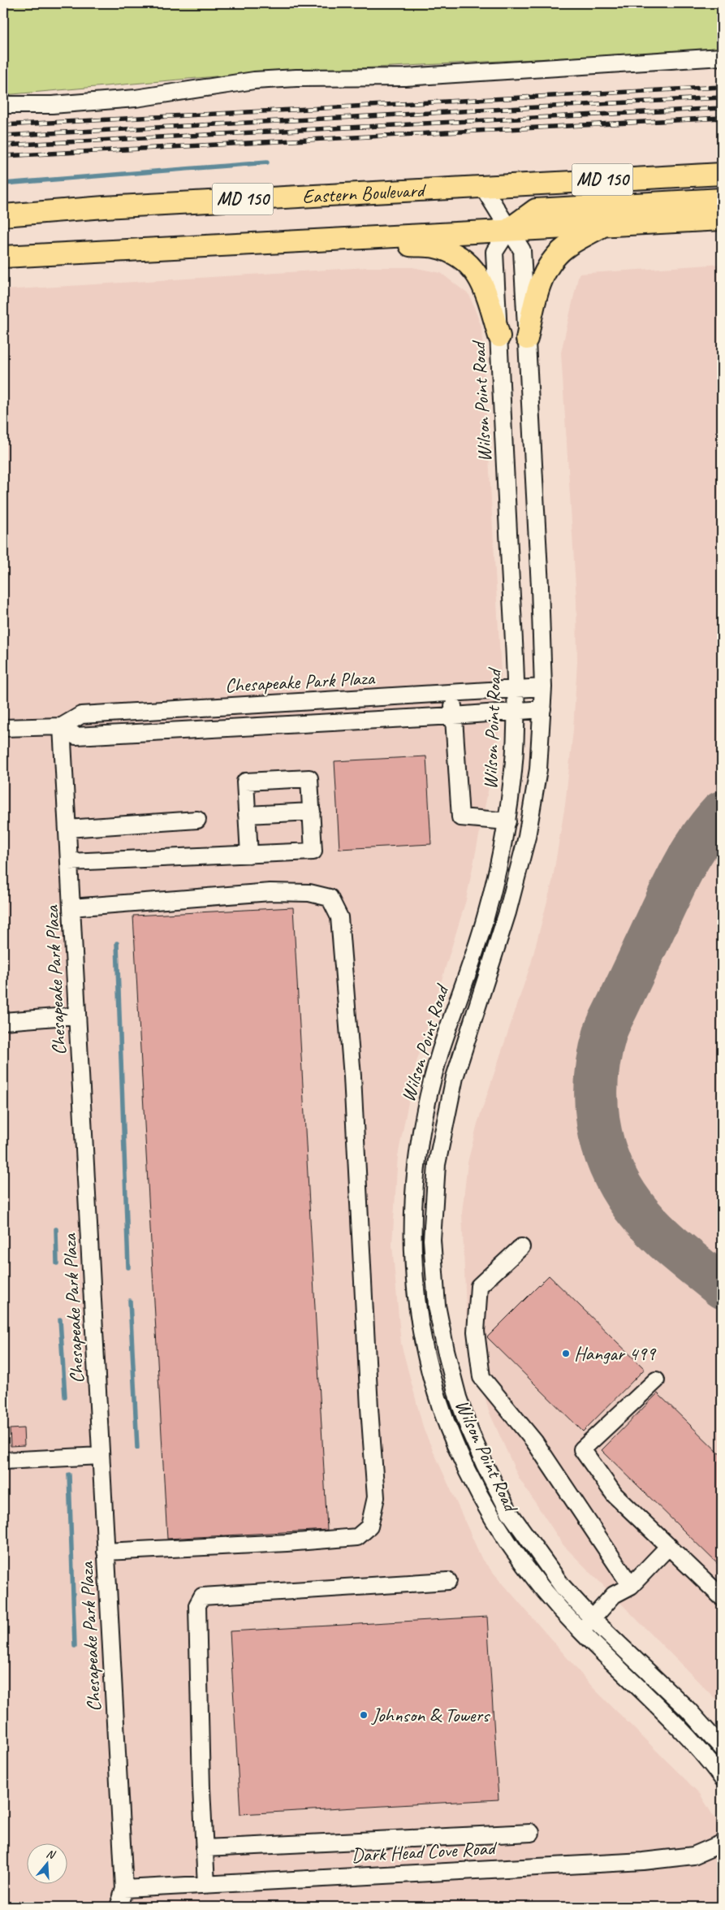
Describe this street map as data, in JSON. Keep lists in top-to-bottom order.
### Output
{
  "streets": {
    "main road": ["MD 150", "Eastern Boulevard"],
    "street": ["Wilson Point Road", "Chesapeake Park Plaza", "Dark Head Cove Road"]
  },
  "crossings": [
    ["MD 150", "Wilson Point Road"],
    ["Eastern Boulevard", "Wilson Point Road"],
    ["Wilson Point Road", "Chesapeake Park Plaza"],
    ["Chesapeake Park Plaza", "Dark Head Cove Road"]
  ],
  "places": ["Hangar 499", "Johnson & Towers"],
  "north": "top"
}
